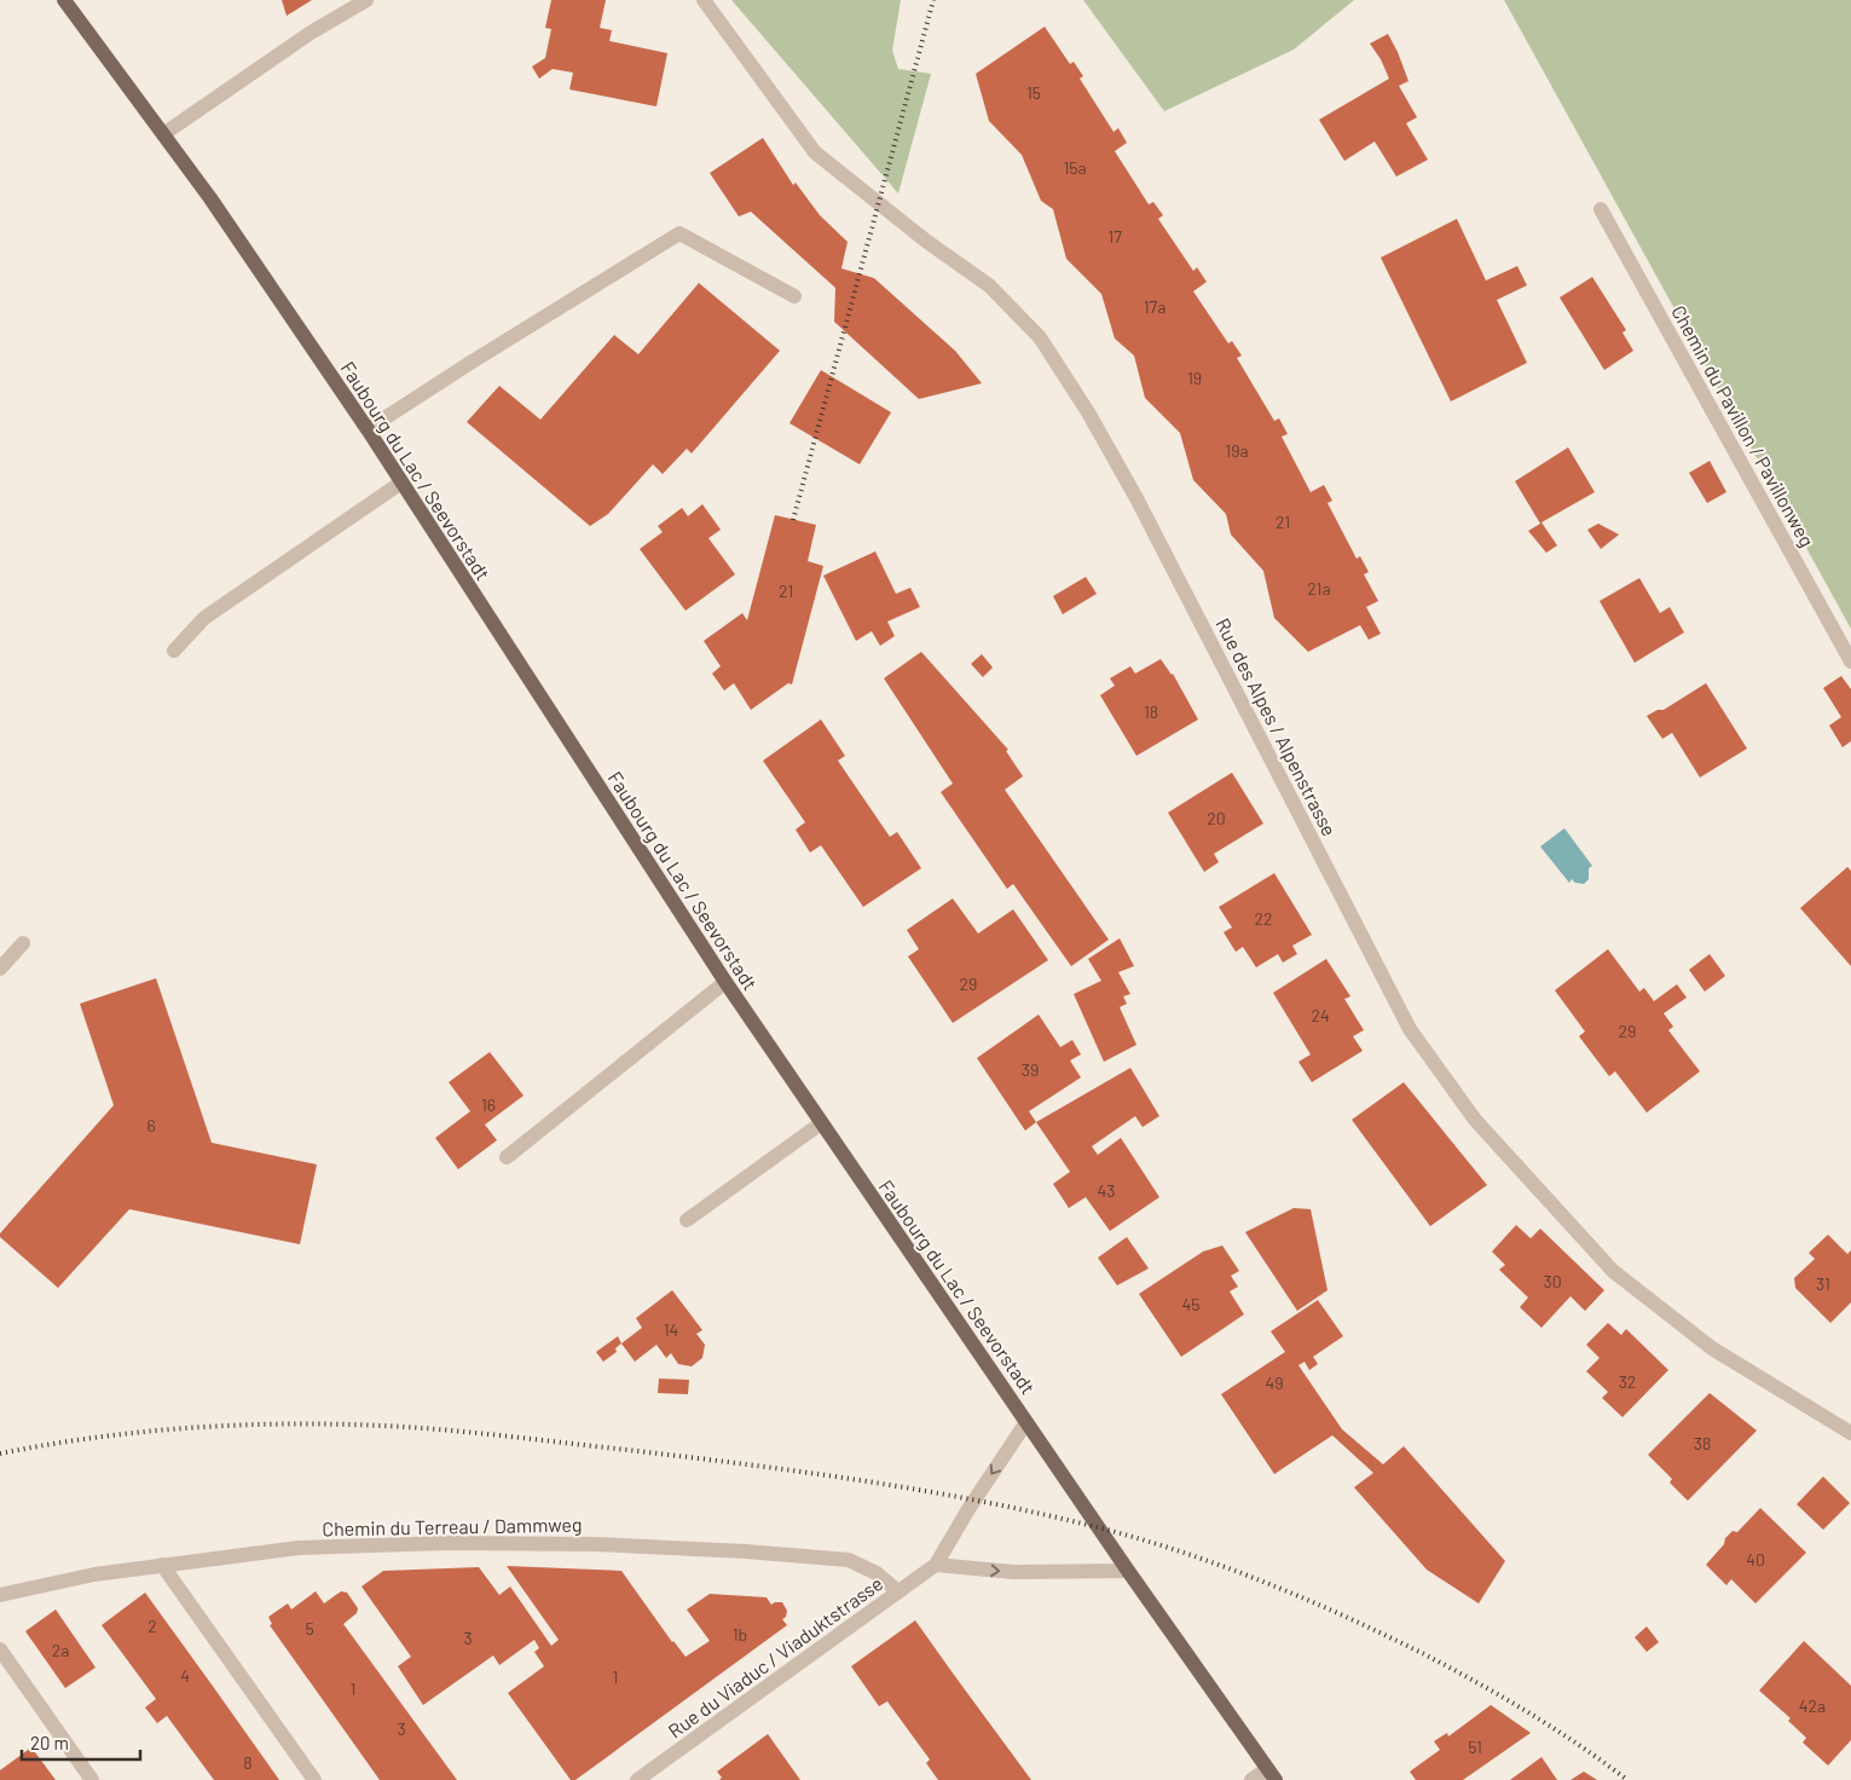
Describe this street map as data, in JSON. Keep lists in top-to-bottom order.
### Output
{
  "streets": {
    "main road": ["Faubourg du Lac / Seevorstadt"],
    "street": [
      "Chemin du Pavillon / Pavillonweg",
      "Rue des Alpes / Alpenstrasse",
      "Chemin du Terreau / Dammweg",
      "Rue du Viaduc / Viaduktstrasse"
    ]
  },
  "crossings": [
    ["Faubourg du Lac / Seevorstadt", "Rue du Viaduc / Viaduktstrasse"],
    ["Chemin du Terreau / Dammweg", "Rue du Viaduc / Viaduktstrasse"]
  ],
  "house_numbers": [
    "15",
    "15a",
    "17",
    "17a",
    "19",
    "19a",
    "21",
    "21a",
    "21",
    "18",
    "20",
    "22",
    "29",
    "24",
    "29",
    "39",
    "16",
    "6",
    "43",
    "30",
    "31",
    "45",
    "14",
    "32",
    "49",
    "38",
    "40",
    "2",
    "5",
    "1b",
    "3",
    "2a",
    "4",
    "1",
    "1",
    "42a",
    "3",
    "51",
    "8"
  ],
  "scale_bar": "20 m"
}
